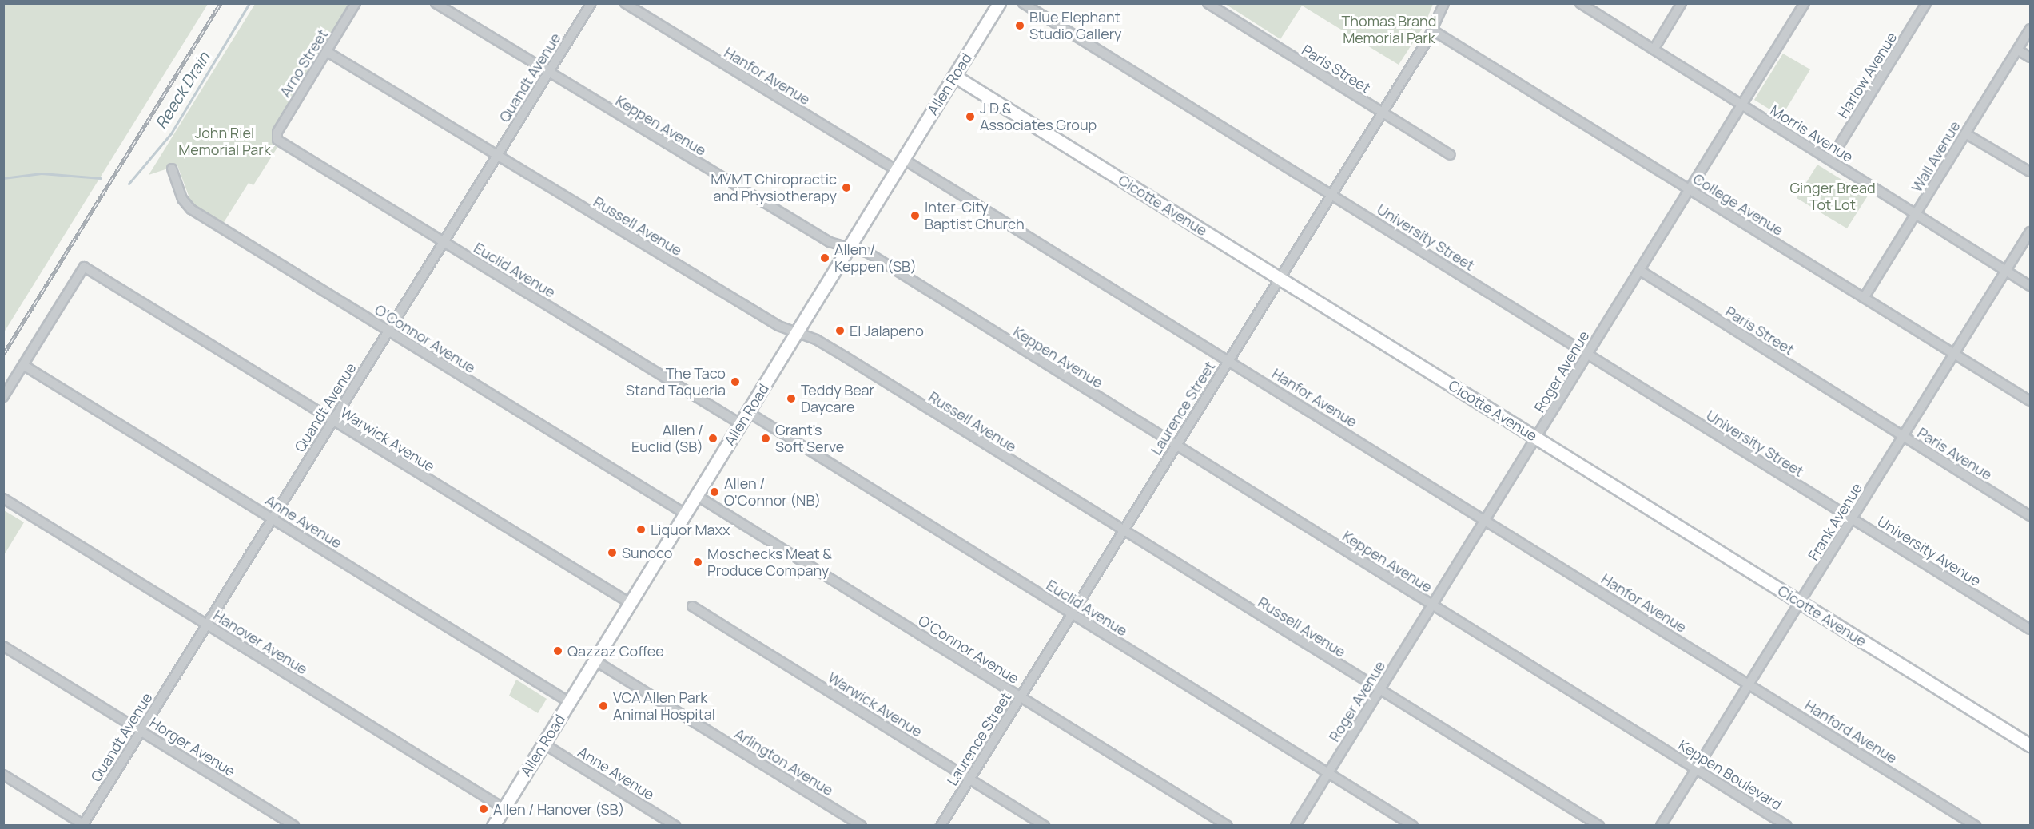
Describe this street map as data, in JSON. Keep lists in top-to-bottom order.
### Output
{
  "streets": {
    "street": [
      "Arno Street",
      "Paris Street",
      "Harlow Avenue",
      "Hanfor Avenue",
      "Quandt Avenue",
      "Allen Road",
      "Keppen Avenue",
      "Morris Avenue",
      "Wall Avenue",
      "College Avenue",
      "Cicotte Avenue",
      "Russell Avenue",
      "University Street",
      "Euclid Avenue",
      "O'Connor Avenue",
      "Roger Avenue",
      "Laurence Street",
      "Warwick Avenue",
      "Paris Avenue",
      "Anne Avenue",
      "Frank Avenue",
      "University Avenue",
      "Hanover Avenue",
      "Hanford Avenue",
      "Horger Avenue",
      "Arlington Avenue",
      "Keppen Boulevard"
    ]
  },
  "crossings": [
    ["Arno Street", "Russell Avenue"],
    ["Arno Street", "Euclid Avenue"],
    ["Paris Street", "Roger Avenue"],
    ["Paris Street", "Laurence Street"],
    ["Paris Street", "Paris Avenue"],
    ["Harlow Avenue", "Morris Avenue"],
    ["Hanfor Avenue", "Allen Road"],
    ["Hanfor Avenue", "Roger Avenue"],
    ["Hanfor Avenue", "Laurence Street"],
    ["Hanfor Avenue", "Hanford Avenue"],
    ["Quandt Avenue", "Keppen Avenue"],
    ["Quandt Avenue", "Russell Avenue"],
    ["Quandt Avenue", "Euclid Avenue"],
    ["Quandt Avenue", "O'Connor Avenue"],
    ["Quandt Avenue", "Warwick Avenue"],
    ["Quandt Avenue", "Anne Avenue"],
    ["Quandt Avenue", "Hanover Avenue"],
    ["Quandt Avenue", "Horger Avenue"],
    ["Allen Road", "Keppen Avenue"],
    ["Allen Road", "Cicotte Avenue"],
    ["Allen Road", "Russell Avenue"],
    ["Allen Road", "Euclid Avenue"],
    ["Allen Road", "O'Connor Avenue"],
    ["Allen Road", "Warwick Avenue"],
    ["Allen Road", "Anne Avenue"],
    ["Allen Road", "Hanover Avenue"],
    ["Allen Road", "Arlington Avenue"],
    ["Keppen Avenue", "Roger Avenue"],
    ["Keppen Avenue", "Laurence Street"],
    ["Keppen Avenue", "Keppen Boulevard"],
    ["Morris Avenue", "Wall Avenue"],
    ["Morris Avenue", "Roger Avenue"],
    ["Morris Avenue", "Frank Avenue"],
    ["Wall Avenue", "College Avenue"],
    ["College Avenue", "Roger Avenue"],
    ["College Avenue", "Laurence Street"],
    ["College Avenue", "Frank Avenue"],
    ["Cicotte Avenue", "Roger Avenue"],
    ["Cicotte Avenue", "Laurence Street"],
    ["Cicotte Avenue", "Frank Avenue"],
    ["Russell Avenue", "Roger Avenue"],
    ["Russell Avenue", "Laurence Street"],
    ["University Street", "Roger Avenue"],
    ["University Street", "Laurence Street"],
    ["University Street", "University Avenue"],
    ["Euclid Avenue", "Roger Avenue"],
    ["Euclid Avenue", "Laurence Street"],
    ["O'Connor Avenue", "Laurence Street"],
    ["Laurence Street", "Warwick Avenue"],
    ["Warwick Avenue", "Anne Avenue"],
    ["Paris Avenue", "Frank Avenue"],
    ["Frank Avenue", "University Avenue"],
    ["Frank Avenue", "Hanford Avenue"],
    ["Frank Avenue", "Keppen Boulevard"]
  ],
  "water": ["Reeck Drain"],
  "parks": ["Thomas Brand Memorial Park", "John Riel Memorial Park", "Ginger Bread Tot Lot"],
  "places": [
    "Blue Elephant Studio Gallery",
    "J D & Associates Group",
    "MVMT Chiropractic and Physiotherapy",
    "Inter-City Baptist Church",
    "Allen / Keppen (SB)",
    "El Jalapeno",
    "The Taco Stand Taqueria",
    "Teddy Bear Daycare",
    "Allen / Euclid (SB)",
    "Grant's Soft Serve",
    "Allen / O'Connor (NB)",
    "Liquor Maxx",
    "Sunoco",
    "Moschecks Meat & Produce Company",
    "Qazzaz Coffee",
    "VCA Allen Park Animal Hospital",
    "Allen / Hanover (SB)"
  ]
}
